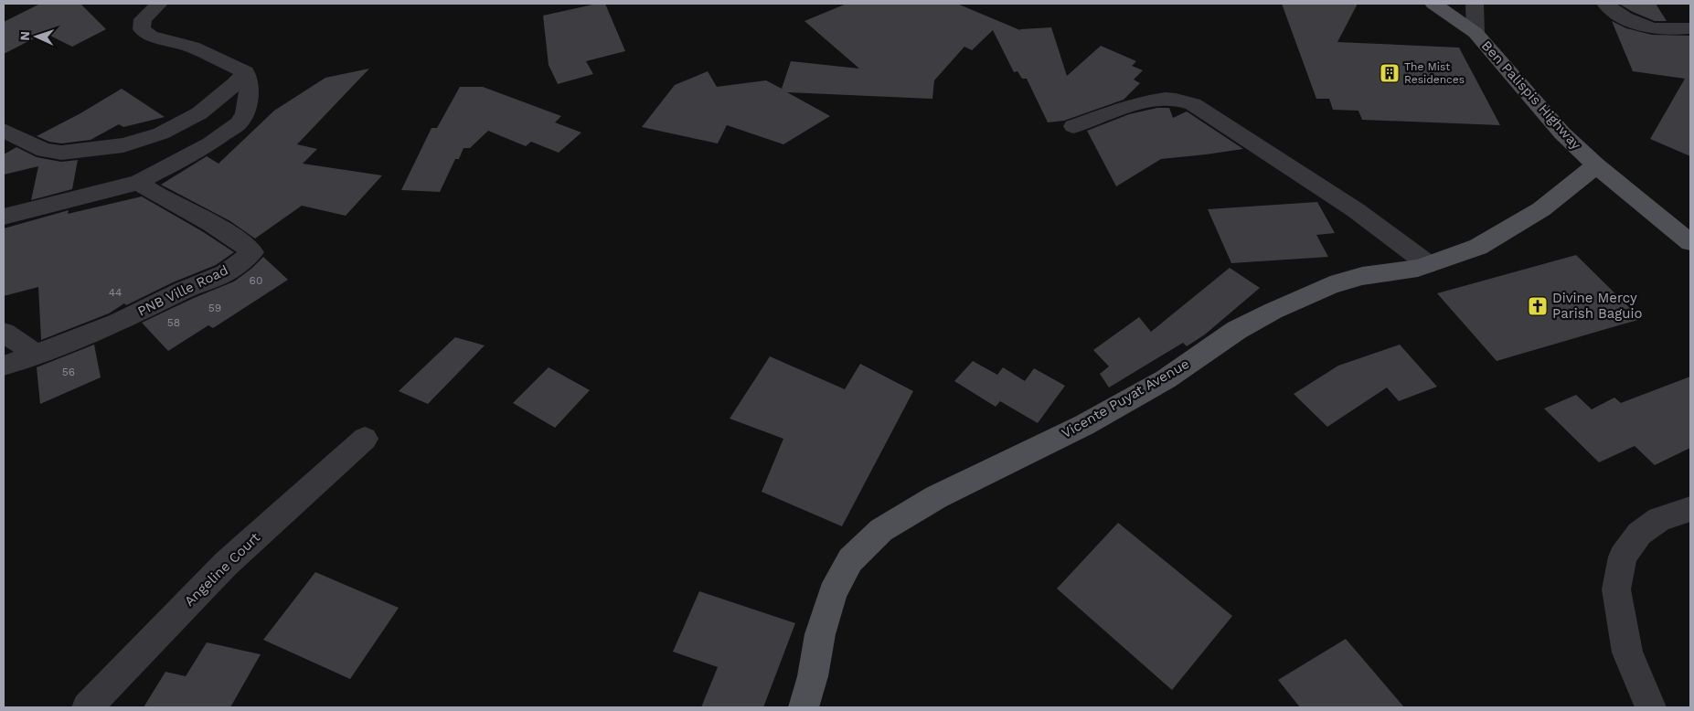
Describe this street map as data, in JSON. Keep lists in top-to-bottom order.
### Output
{
  "streets": {
    "main road": ["Ben Palispis Highway", "Vicente Puyat Avenue"],
    "street": ["PNB Ville Road", "Angeline Court"]
  },
  "crossings": [
    ["Ben Palispis Highway", "Vicente Puyat Avenue"]
  ],
  "places": {
    "building": ["The Mist Residences"],
    "church": ["Divine Mercy Parish Baguio"]
  },
  "house_numbers": [
    "60",
    "44",
    "59",
    "58",
    "56"
  ],
  "north": "left"
}
